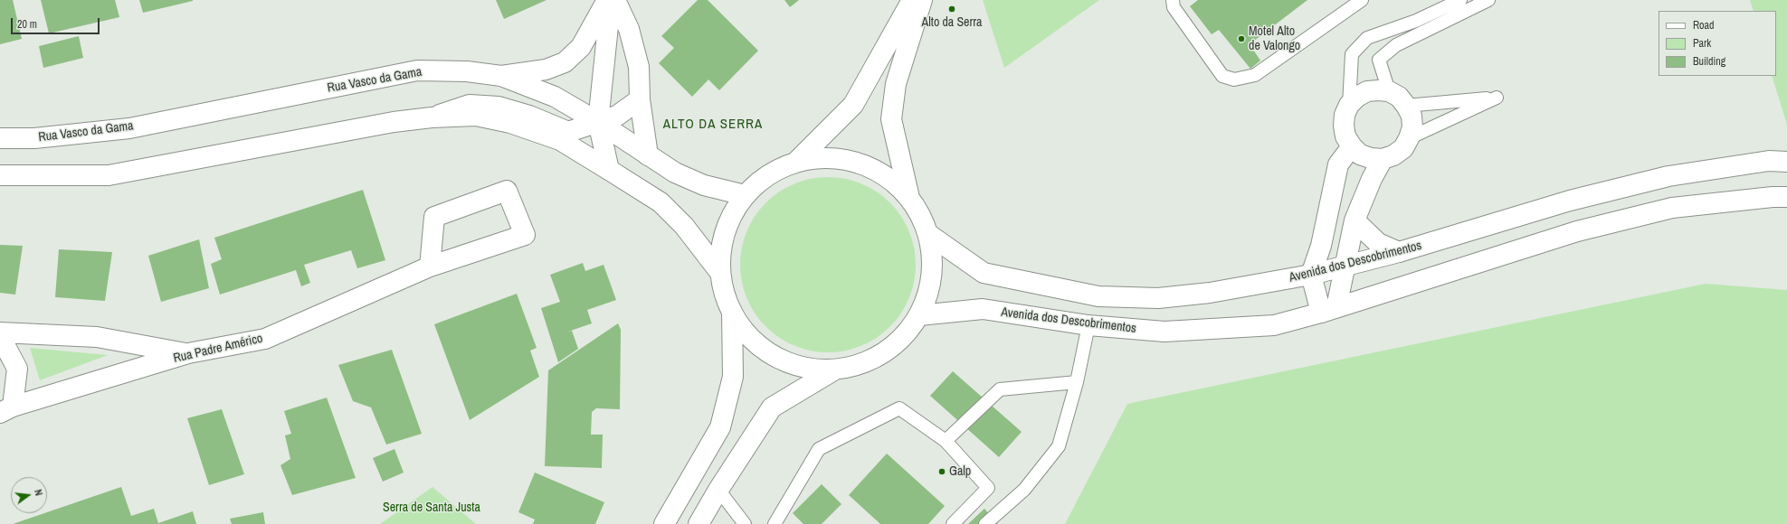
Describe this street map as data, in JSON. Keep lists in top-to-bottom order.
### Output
{
  "streets": {
    "main road": ["Rua Vasco da Gama", "Avenida dos Descobrimentos", "Rua Padre Américo"]
  },
  "districts": ["ALTO DA SERRA"],
  "parks": ["Serra de Santa Justa"],
  "places": ["Alto da Serra", "Motel Alto de Valongo", "Galp"],
  "legend": ["Road", "Park", "Building"],
  "scale_bar": "20 m",
  "north": "right"
}
